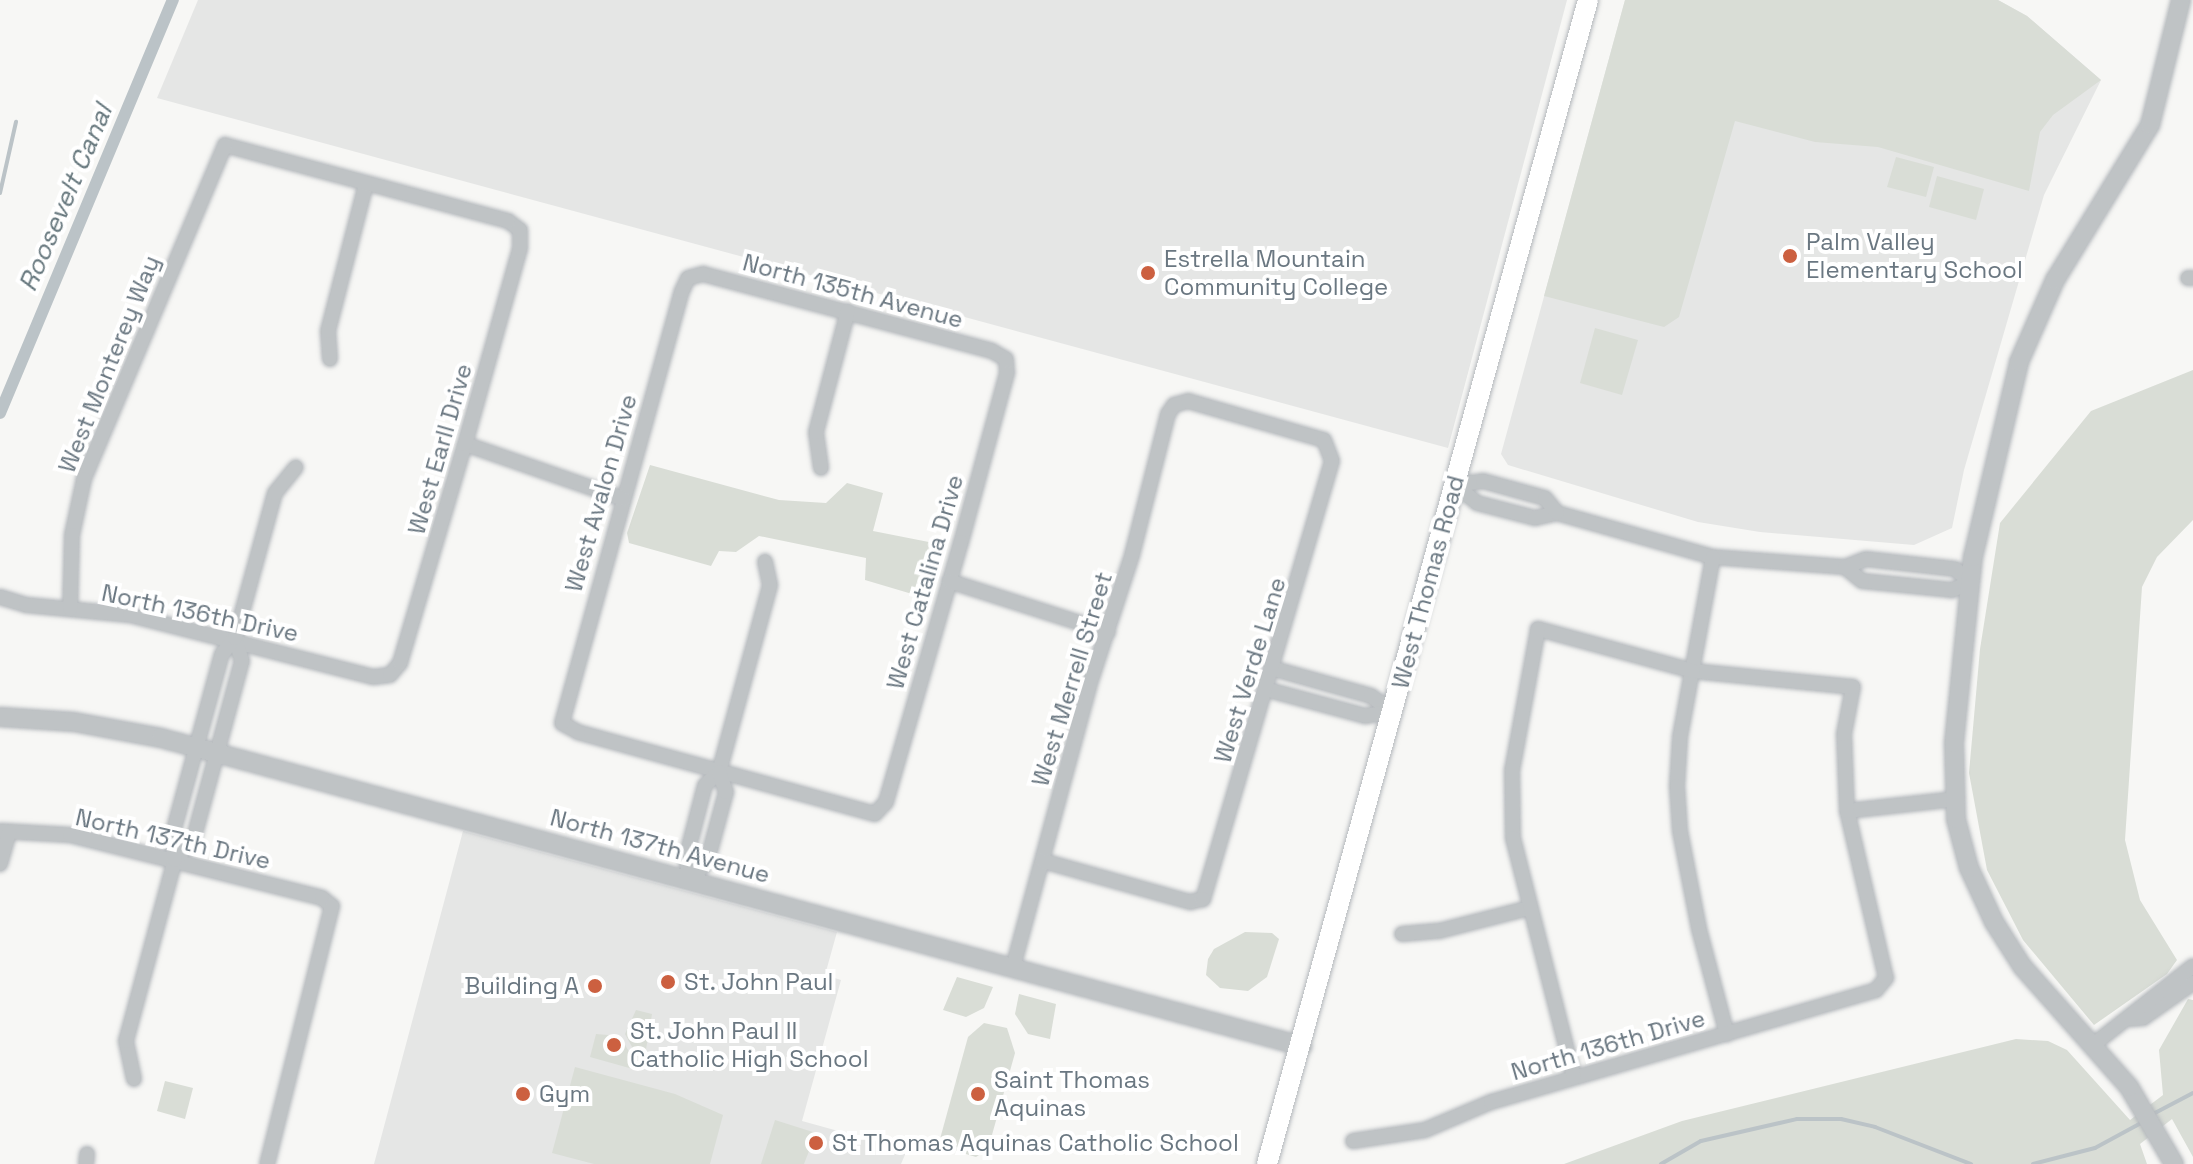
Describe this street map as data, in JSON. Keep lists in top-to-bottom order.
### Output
{
  "streets": {
    "main road": ["West Thomas Road"],
    "street": [
      "North 135th Avenue",
      "West Monterey Way",
      "West Earll Drive",
      "West Avalon Drive",
      "West Catalina Drive",
      "North 136th Drive",
      "West Verde Lane",
      "West Merrell Street",
      "North 137th Drive",
      "North 137th Avenue"
    ]
  },
  "crossings": [
    ["North 135th Avenue", "West Avalon Drive"],
    ["North 135th Avenue", "West Catalina Drive"],
    ["West Monterey Way", "West Earll Drive"],
    ["West Monterey Way", "North 136th Drive"],
    ["West Earll Drive", "North 136th Drive"],
    ["West Avalon Drive", "West Catalina Drive"],
    ["West Thomas Road", "North 137th Avenue"],
    ["West Verde Lane", "West Merrell Street"],
    ["West Merrell Street", "North 137th Avenue"]
  ],
  "water": ["Roosevelt Canal"],
  "places": [
    "Palm Valley Elementary School",
    "Estrella Mountain Community College",
    "St. John Paul",
    "Building A",
    "St. John Paul II Catholic High School",
    "Gym",
    "Saint Thomas Aquinas",
    "St Thomas Aquinas Catholic School"
  ]
}
